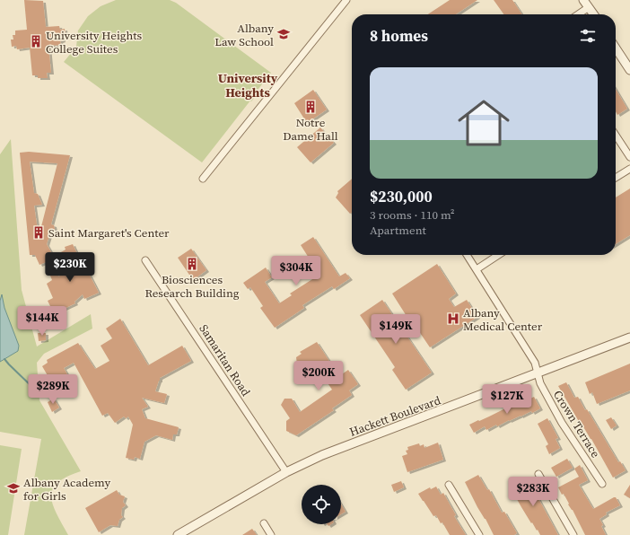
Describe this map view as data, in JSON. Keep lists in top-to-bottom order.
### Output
{
  "streets": {
    "street": ["Samaritan Road", "Hackett Boulevard", "Crown Terrace"]
  },
  "crossings": [
    ["Samaritan Road", "Hackett Boulevard"],
    ["Hackett Boulevard", "Crown Terrace"]
  ],
  "districts": ["University Heights"],
  "places": {
    "school or university": ["Albany Law School", "Albany Academy for Girls"],
    "building": [
      "University Heights College Suites",
      "Notre Dame Hall",
      "Saint Margaret's Center",
      "Biosciences Research Building"
    ],
    "hospital": ["Albany Medical Center"]
  },
  "page": {
    "heading": "8 homes",
    "list": [
      {
        "name": "$230,000",
        "note": "3 rooms · 110 m² · Apartment"
      }
    ],
    "price": [
      "$230K",
      "$304K",
      "$144K",
      "$149K",
      "$200K",
      "$289K",
      "$127K",
      "$283K"
    ]
  }
}
